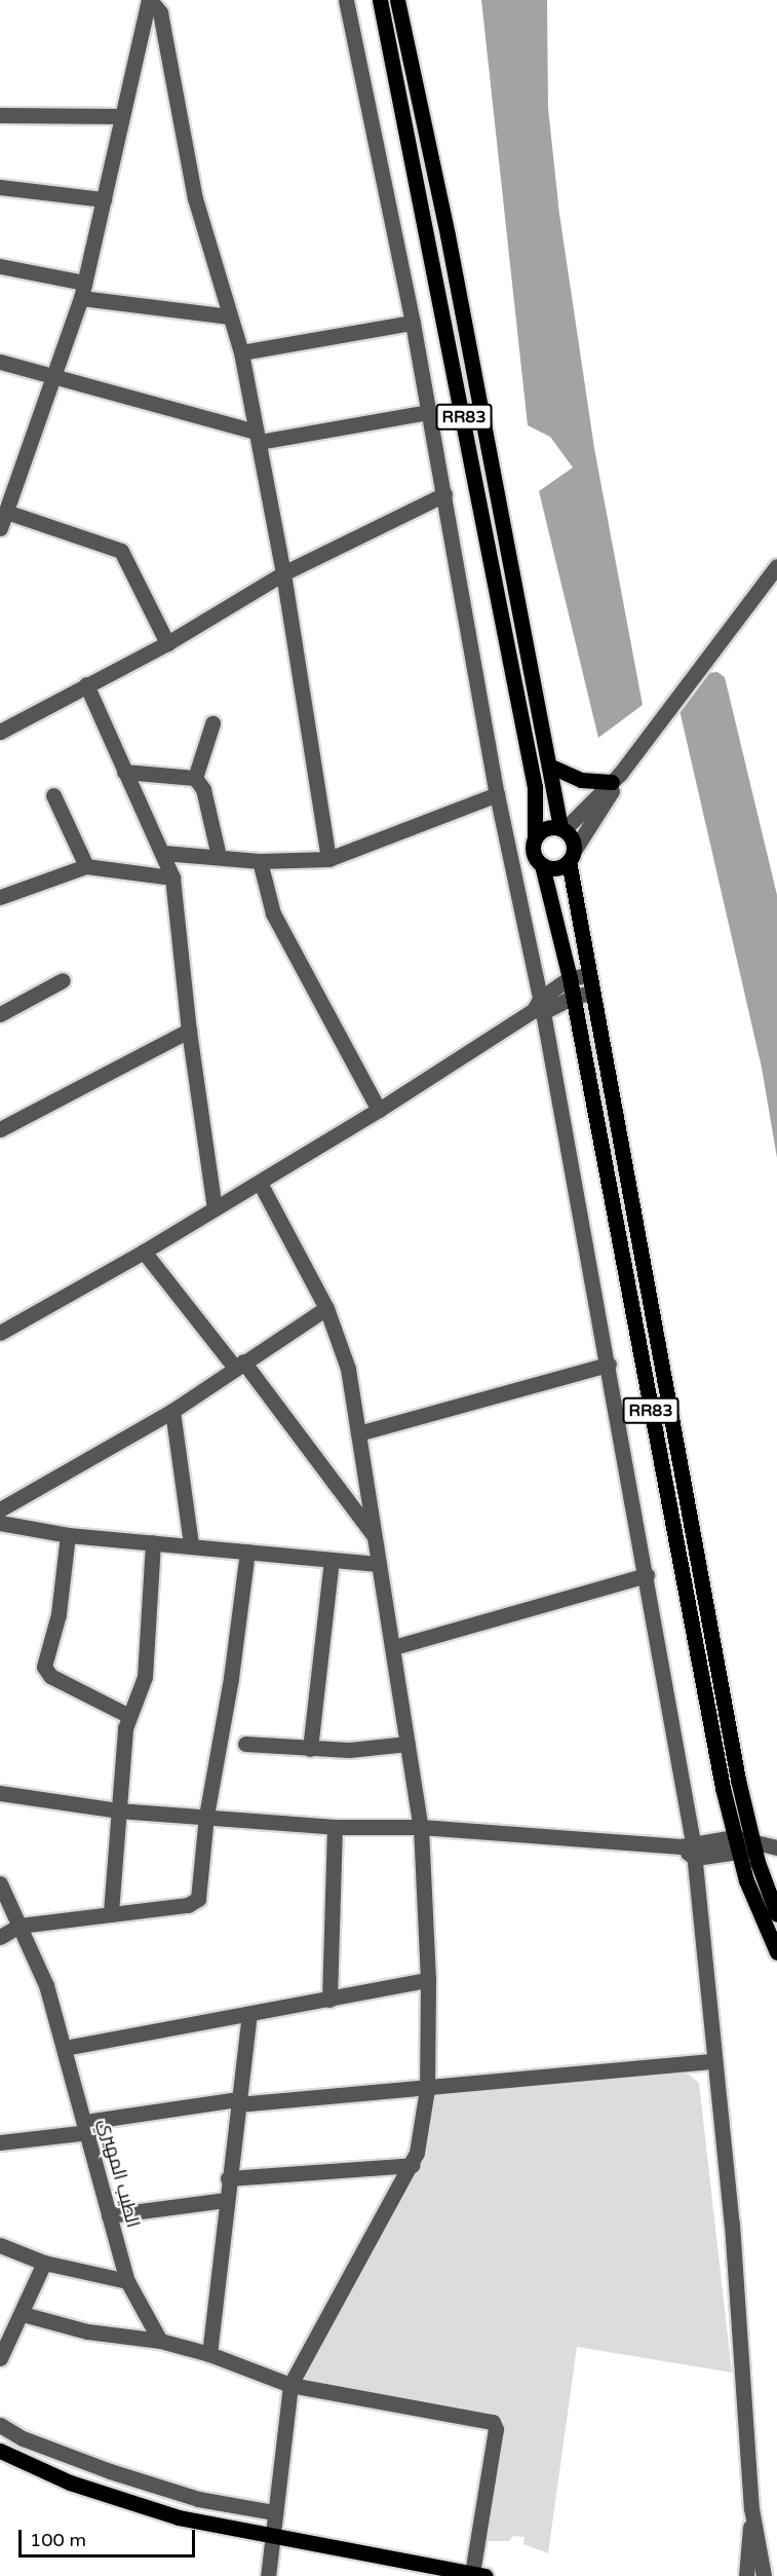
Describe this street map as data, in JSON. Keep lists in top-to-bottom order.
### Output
{
  "streets": {
    "main road": ["RR83"],
    "street": ["الطيب المهيري"]
  },
  "scale_bar": "100 m"
}
